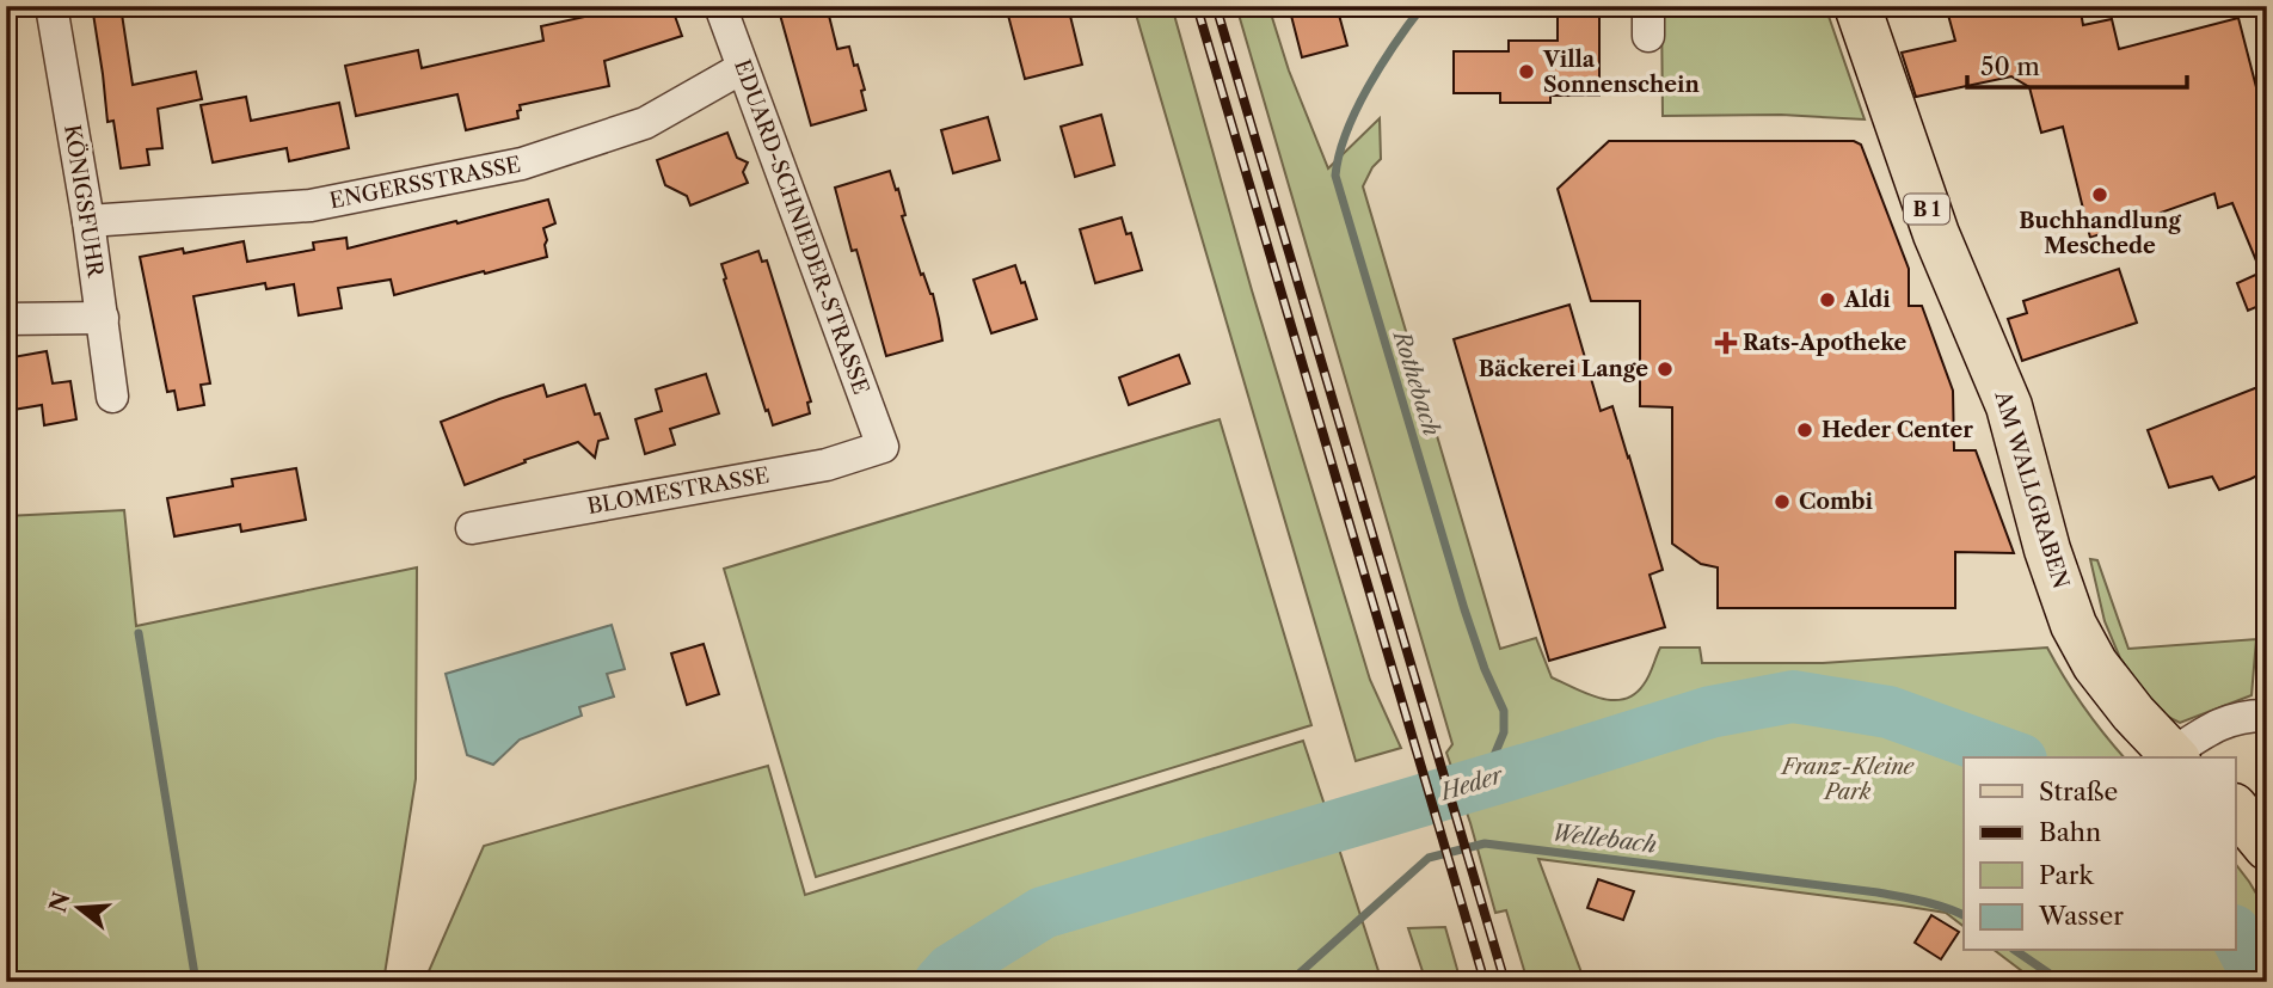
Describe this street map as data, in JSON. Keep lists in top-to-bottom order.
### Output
{
  "streets": {
    "main road": ["B 1", "AM WALLGRABEN"],
    "street": [
      "ENGERSSTRASSE",
      "KÖNIGSFUHR",
      "EDUARD-SCHNIEDER-STRASSE",
      "BLOMESTRASSE"
    ]
  },
  "crossings": [
    ["ENGERSSTRASSE", "KÖNIGSFUHR"],
    ["ENGERSSTRASSE", "EDUARD-SCHNIEDER-STRASSE"],
    ["EDUARD-SCHNIEDER-STRASSE", "BLOMESTRASSE"]
  ],
  "water": ["Rothebach", "Heder", "Wellebach"],
  "parks": ["Franz-Kleine Park"],
  "places": {
    "other": [
      "Villa Sonnenschein",
      "Buchhandlung Meschede",
      "Aldi",
      "Bäckerei Lange",
      "Heder Center",
      "Combi"
    ],
    "health": ["Rats-Apotheke"]
  },
  "legend": [
    "Straße",
    "Bahn",
    "Park",
    "Wasser"
  ],
  "scale_bar": "50 m",
  "north": "left"
}
